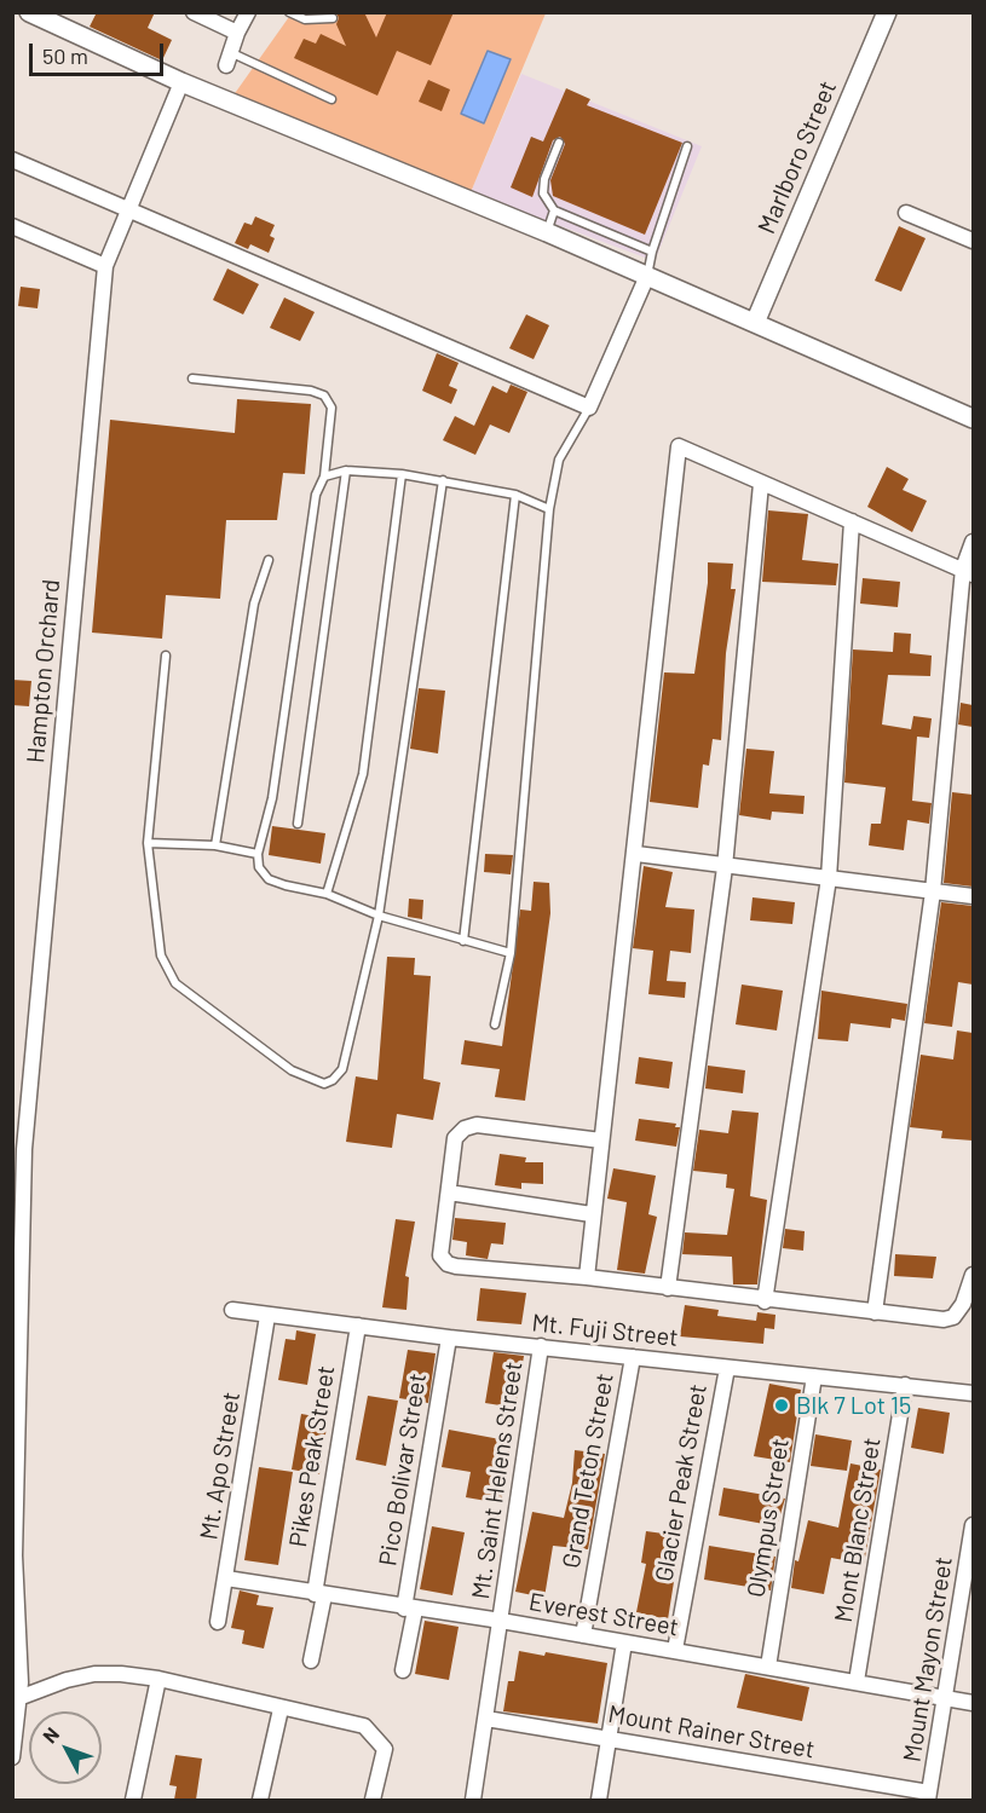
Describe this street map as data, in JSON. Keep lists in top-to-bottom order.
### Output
{
  "streets": {
    "street": [
      "Marlboro Street",
      "Hampton Orchard",
      "Mt. Fuji Street",
      "Pikes Peak Street",
      "Mt. Apo Street",
      "Pico Bolivar Street",
      "Grand Teton Street",
      "Mt. Saint Helens Street",
      "Glacier Peak Street",
      "Olympus Street",
      "Mont Blanc Street",
      "Everest Street",
      "Mount Mayon Street",
      "Mount Rainer Street"
    ]
  },
  "crossings": [
    ["Mt. Fuji Street", "Pikes Peak Street"],
    ["Mt. Fuji Street", "Mt. Apo Street"],
    ["Mt. Fuji Street", "Pico Bolivar Street"],
    ["Mt. Fuji Street", "Grand Teton Street"],
    ["Mt. Fuji Street", "Mt. Saint Helens Street"],
    ["Mt. Fuji Street", "Glacier Peak Street"],
    ["Mt. Fuji Street", "Olympus Street"],
    ["Mt. Fuji Street", "Mont Blanc Street"],
    ["Pikes Peak Street", "Everest Street"],
    ["Mt. Apo Street", "Everest Street"],
    ["Pico Bolivar Street", "Everest Street"],
    ["Grand Teton Street", "Everest Street"],
    ["Mt. Saint Helens Street", "Everest Street"],
    ["Mt. Saint Helens Street", "Mount Rainer Street"],
    ["Glacier Peak Street", "Everest Street"],
    ["Olympus Street", "Everest Street"],
    ["Mont Blanc Street", "Everest Street"],
    ["Everest Street", "Mount Mayon Street"],
    ["Mount Mayon Street", "Mount Rainer Street"]
  ],
  "places": ["Blk 7 Lot 15"],
  "scale_bar": "50 m",
  "north": "top left"
}
